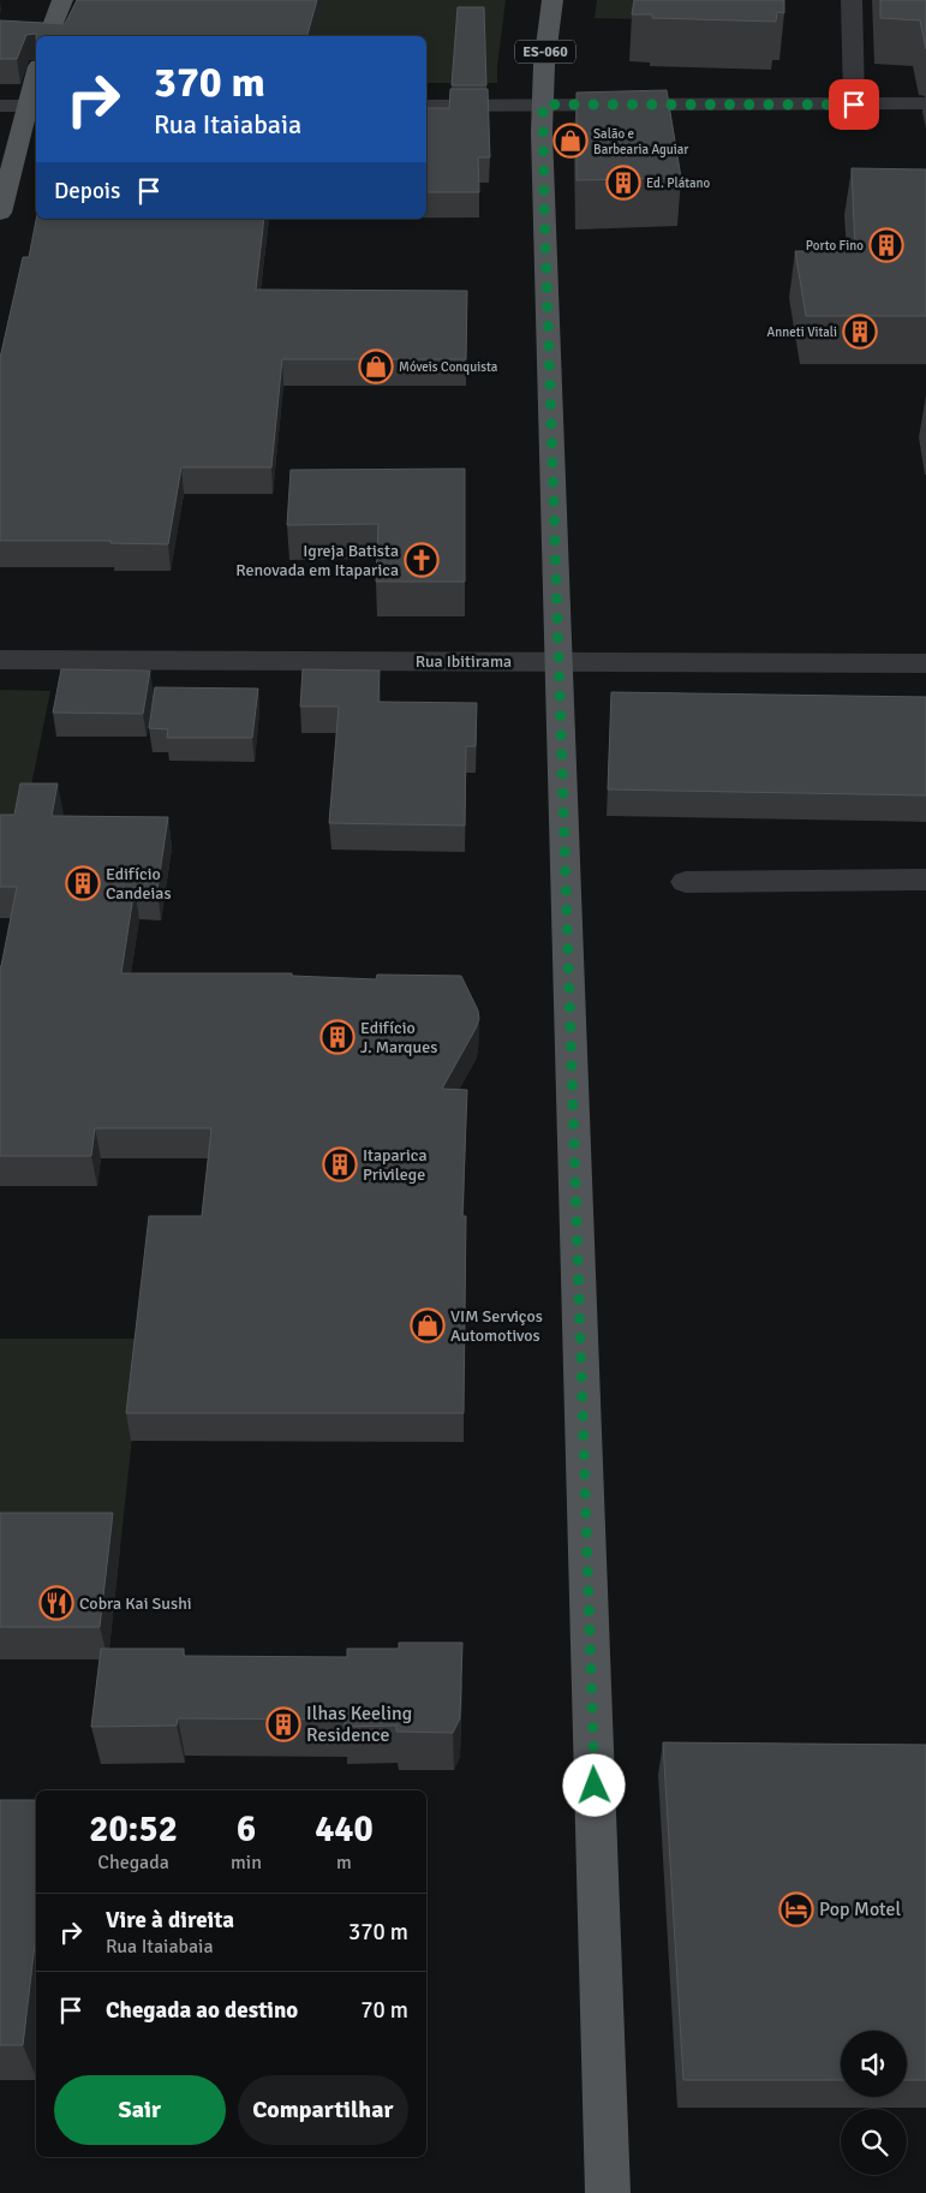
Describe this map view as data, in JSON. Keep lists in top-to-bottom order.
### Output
{
  "streets": {
    "main road": ["ES-060"],
    "street": ["Rua Ibitirama"]
  },
  "crossings": [
    ["ES-060", "Rua Ibitirama"]
  ],
  "places": {
    "shop": ["Salão e Barbearia Aguiar", "Móveis Conquista", "VIM Serviços Automotivos"],
    "building": [
      "Ed. Plátano",
      "Porto Fino",
      "Anneti Vitali",
      "Edifício Candeias",
      "Edifício J. Marques",
      "Itaparica Privilege",
      "Ilhas Keeling Residence"
    ],
    "church": ["Igreja Batista Renovada em Itaparica"],
    "restaurant": ["Cobra Kai Sushi"],
    "hotel": ["Pop Motel"]
  },
  "page": {
    "turn": ["370 m", "Rua Itaiabaia"],
    "then": "Depois",
    "eta": [
      "20:52",
      "Chegada",
      "6",
      "min",
      "440",
      "m"
    ],
    "list": [
      {
        "name": "Vire à direita",
        "note": "Rua Itaiabaia",
        "value": "370 m"
      },
      {
        "name": "Chegada ao destino",
        "value": "70 m"
      }
    ],
    "buttons": ["Sair", "Compartilhar"]
  }
}
